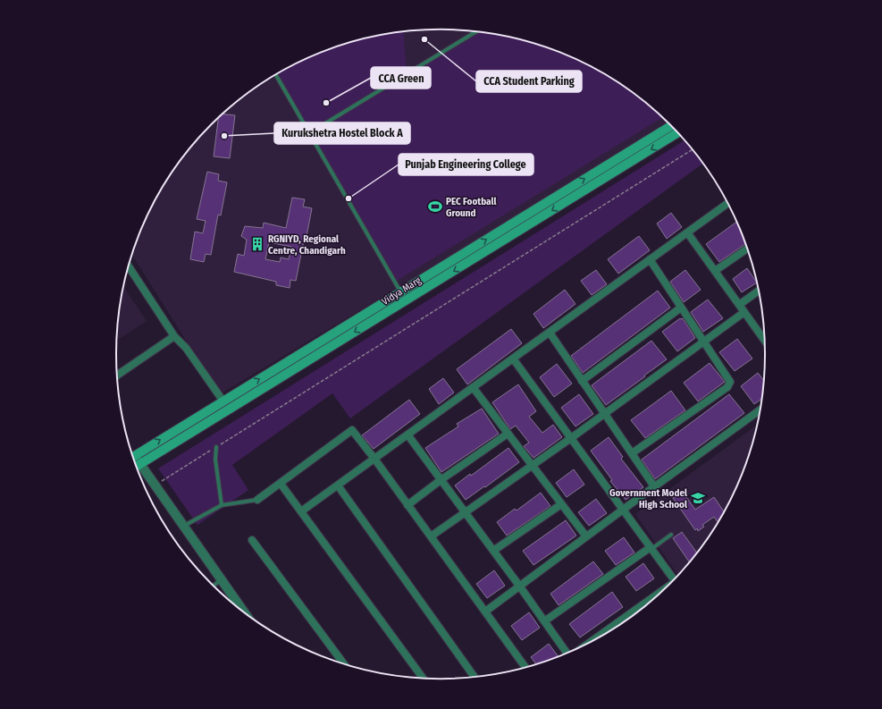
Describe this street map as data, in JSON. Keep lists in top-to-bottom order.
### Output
{
  "streets": {
    "main road": ["Vidya Marg"]
  },
  "places": {
    "other": [
      "CCA Student Parking",
      "CCA Green",
      "Kurukshetra Hostel Block A",
      "Punjab Engineering College"
    ],
    "sports": ["PEC Football Ground"],
    "building": ["RGNIYD, Regional Centre, Chandigarh"],
    "school or university": ["Government Model High School"]
  }
}
